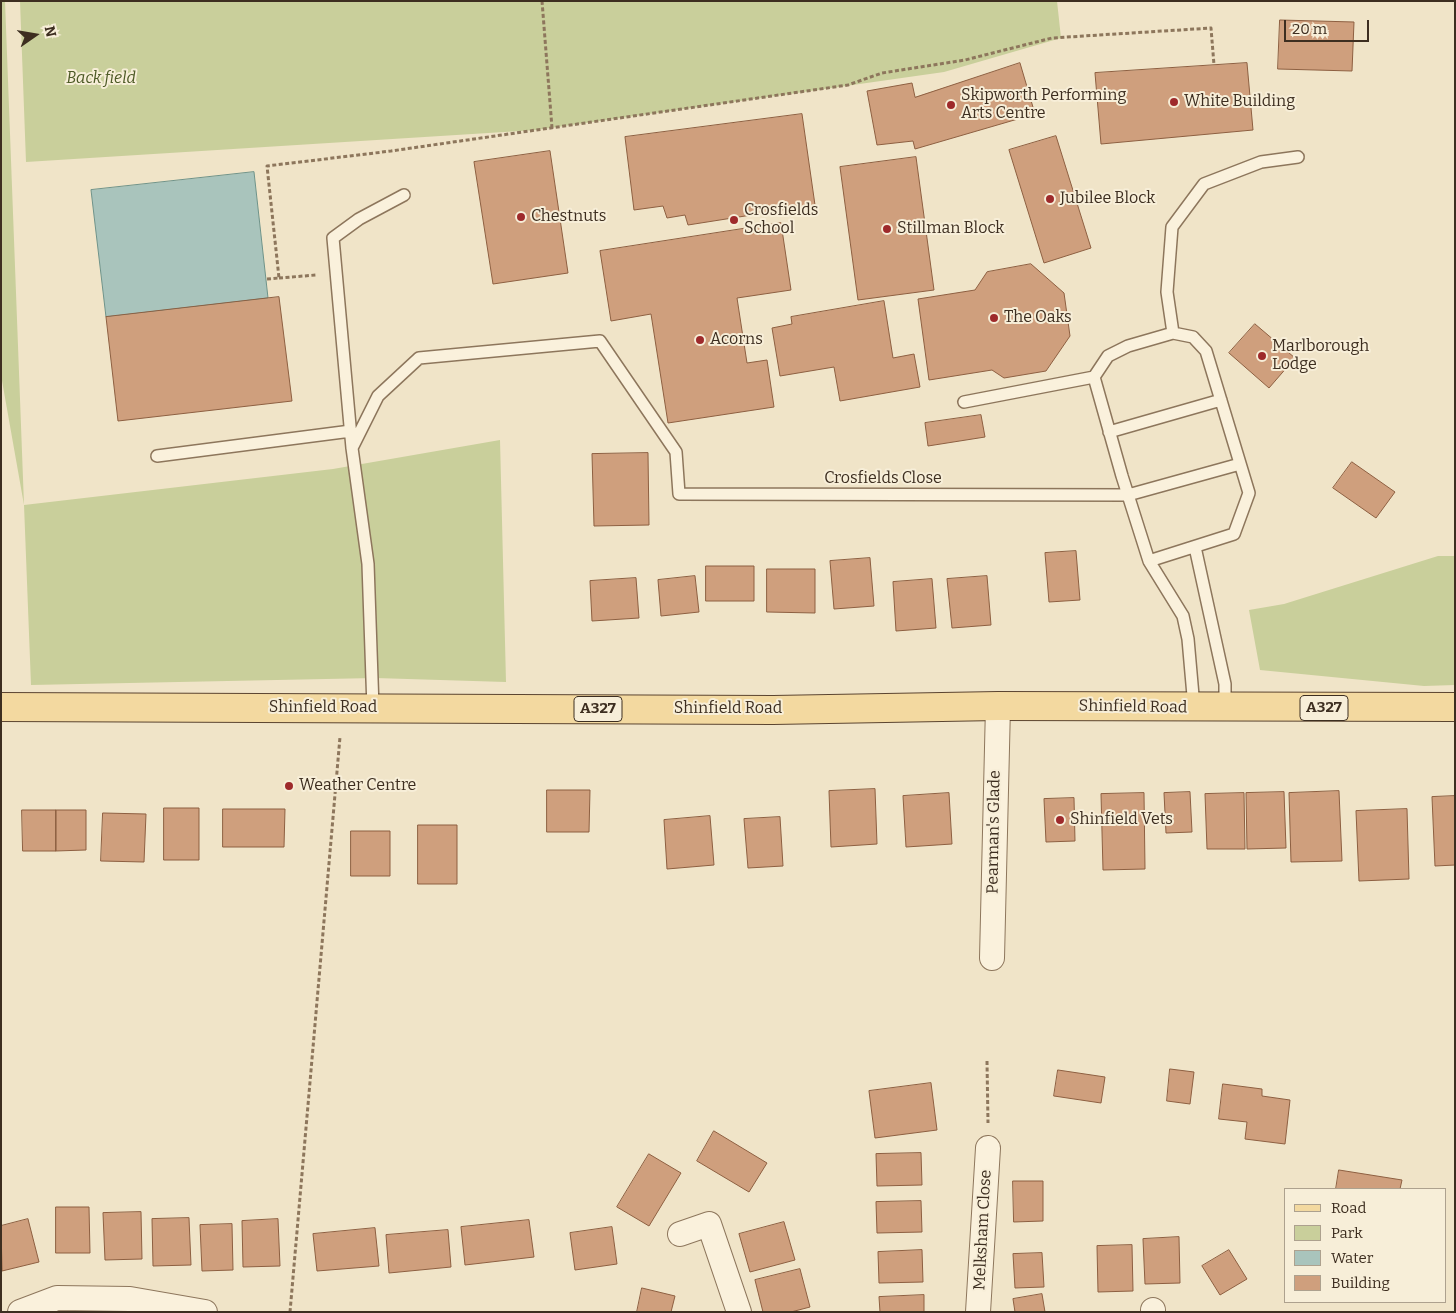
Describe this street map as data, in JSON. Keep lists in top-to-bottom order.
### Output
{
  "streets": {
    "main road": ["Shinfield Road", "A327"],
    "street": ["Pearman's Glade", "Melksham Close"],
    "lane": ["Crosfields Close"]
  },
  "crossings": [
    ["Shinfield Road", "Pearman's Glade"]
  ],
  "parks": ["Back field"],
  "places": [
    "White Building",
    "Skipworth Performing Arts Centre",
    "Jubilee Block",
    "Chestnuts",
    "Crosfields School",
    "Stillman Block",
    "The Oaks",
    "Acorns",
    "Marlborough Lodge",
    "Weather Centre",
    "Shinfield Vets"
  ],
  "legend": [
    "Road",
    "Park",
    "Water",
    "Building"
  ],
  "scale_bar": "20 m",
  "north": "right"
}
